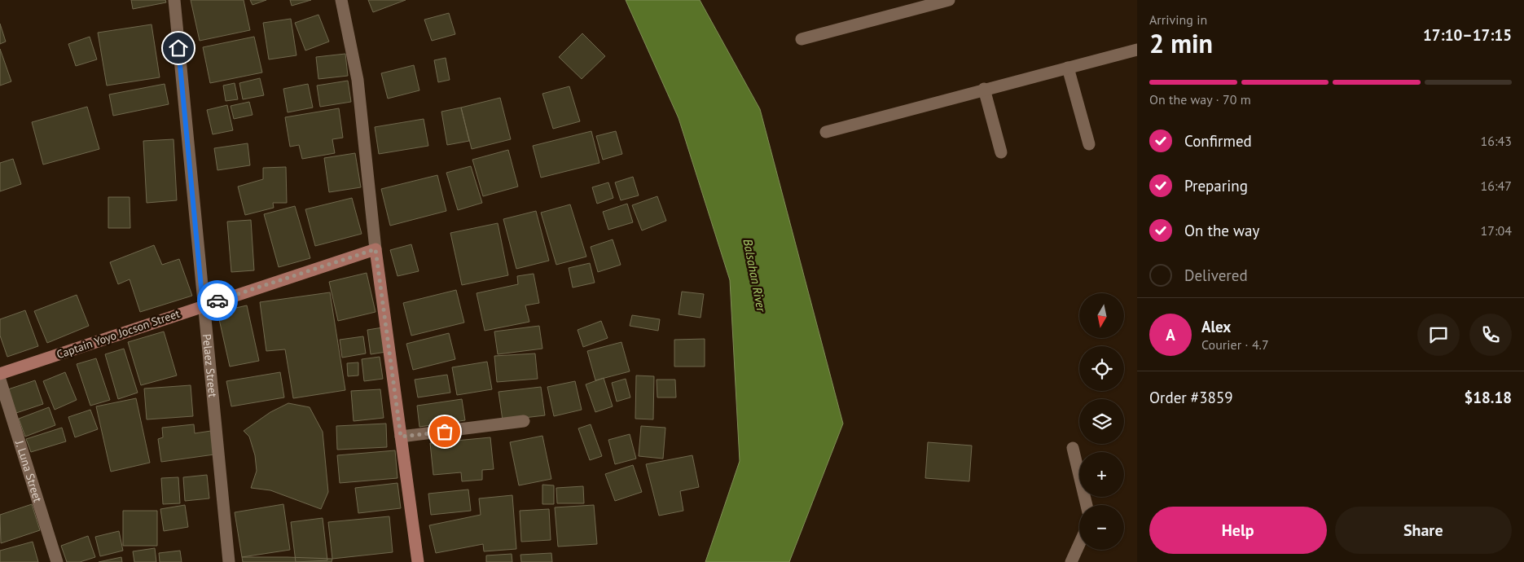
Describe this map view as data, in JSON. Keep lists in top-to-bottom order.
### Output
{
  "streets": {
    "main road": ["Captain Yoyo Jocson Street"],
    "street": ["Pelaez Street", "J. Luna Street"]
  },
  "crossings": [
    ["Captain Yoyo Jocson Street", "Pelaez Street"]
  ],
  "water": ["Balsahan River"],
  "north": "bottom",
  "page": {
    "heading": ["2 min", "Arriving in", "17:10–17:15"],
    "panel": [
      "Alex",
      "Courier · 4.7",
      "Order #3859",
      "$18.18"
    ],
    "bar": "On the way · 70 m",
    "list": [
      ["Confirmed", "16:43"],
      ["Preparing", "16:47"],
      ["On the way", "17:04"],
      "Delivered"
    ],
    "map_buttons": ["+", "−"],
    "round": "A",
    "buttons": ["Help", "Share"]
  }
}
